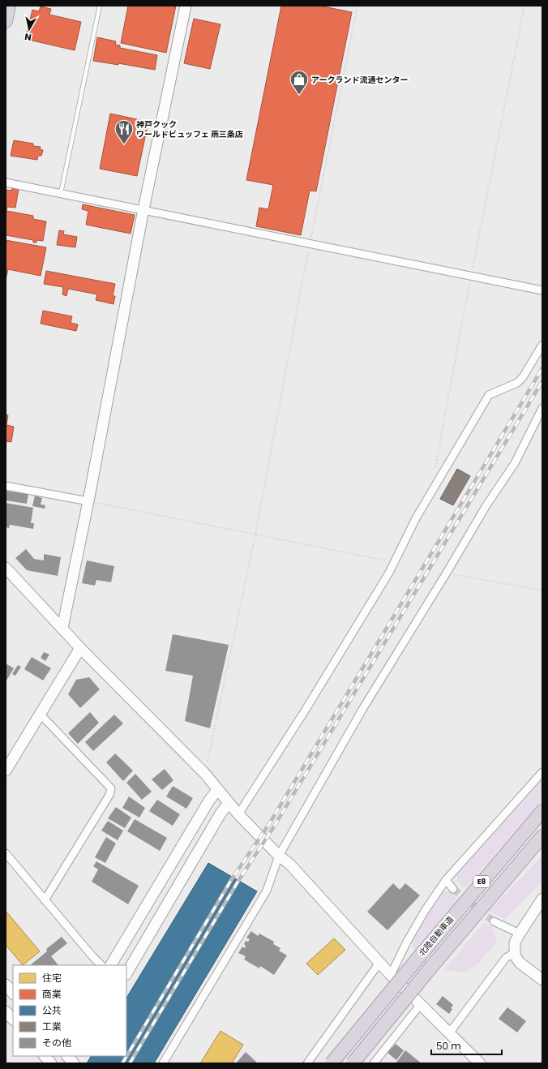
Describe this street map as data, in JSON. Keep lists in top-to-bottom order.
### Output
{
  "streets": {
    "highway": ["E8", "北陸自動車道"]
  },
  "places": {
    "shop": ["アークランド流通センター"],
    "restaurant": ["神戸クック ワールドビュッフェ 燕三条店"]
  },
  "legend": [
    "住宅",
    "商業",
    "公共",
    "工業",
    "その他"
  ],
  "scale_bar": "50 m",
  "north": "bottom"
}
